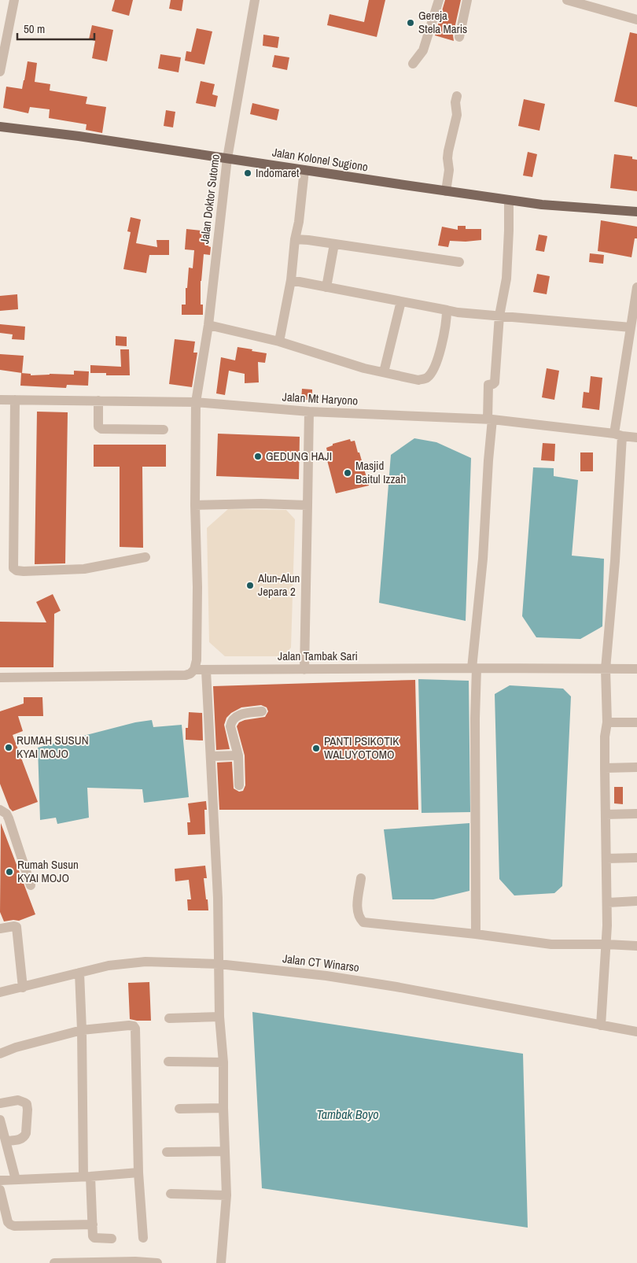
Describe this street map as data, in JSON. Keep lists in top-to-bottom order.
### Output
{
  "streets": {
    "main road": ["Jalan Kolonel Sugiono"],
    "street": [
      "Jalan Doktor Sutomo",
      "Jalan Mt Haryono",
      "Jalan Tambak Sari",
      "Jalan CT Winarso"
    ]
  },
  "crossings": [
    ["Jalan Kolonel Sugiono", "Jalan Doktor Sutomo"],
    ["Jalan Doktor Sutomo", "Jalan Mt Haryono"],
    ["Jalan Doktor Sutomo", "Jalan Tambak Sari"]
  ],
  "water": ["Tambak Boyo"],
  "places": [
    "Gereja Stela Maris",
    "Indomaret",
    "GEDUNG HAJI",
    "Masjid Baitul Izzah",
    "Alun-Alun Jepara 2",
    "RUMAH SUSUN KYAI MOJO",
    "PANTI PSIKOTIK WALUYOTOMO",
    "Rumah Susun KYAI MOJO"
  ],
  "scale_bar": "50 m"
}
